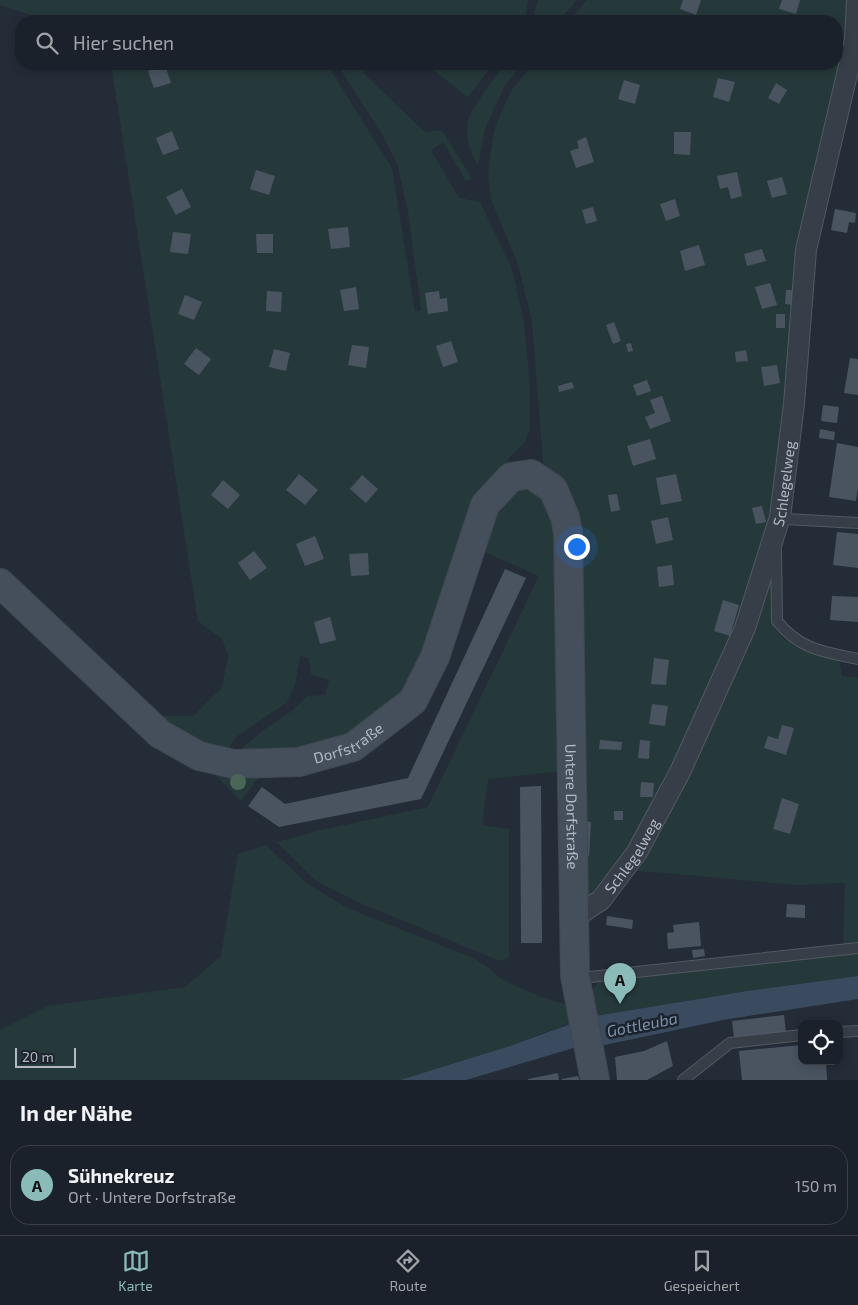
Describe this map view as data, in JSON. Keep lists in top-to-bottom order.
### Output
{
  "streets": {
    "street": ["Schlegelweg", "Dorfstraße", "Untere Dorfstraße"]
  },
  "crossings": [
    ["Schlegelweg", "Untere Dorfstraße"],
    ["Dorfstraße", "Untere Dorfstraße"]
  ],
  "water": ["Gottleuba"],
  "scale_bar": "20 m",
  "page": {
    "search": "Hier suchen",
    "pins": "A",
    "scale": "20 m",
    "heading": "In der Nähe",
    "list": [
      {
        "mark": "A",
        "name": "Sühnekreuz",
        "note": "Ort · Untere Dorfstraße",
        "value": "150 m"
      }
    ],
    "nav": ["Karte", "Route", "Gespeichert"]
  }
}
